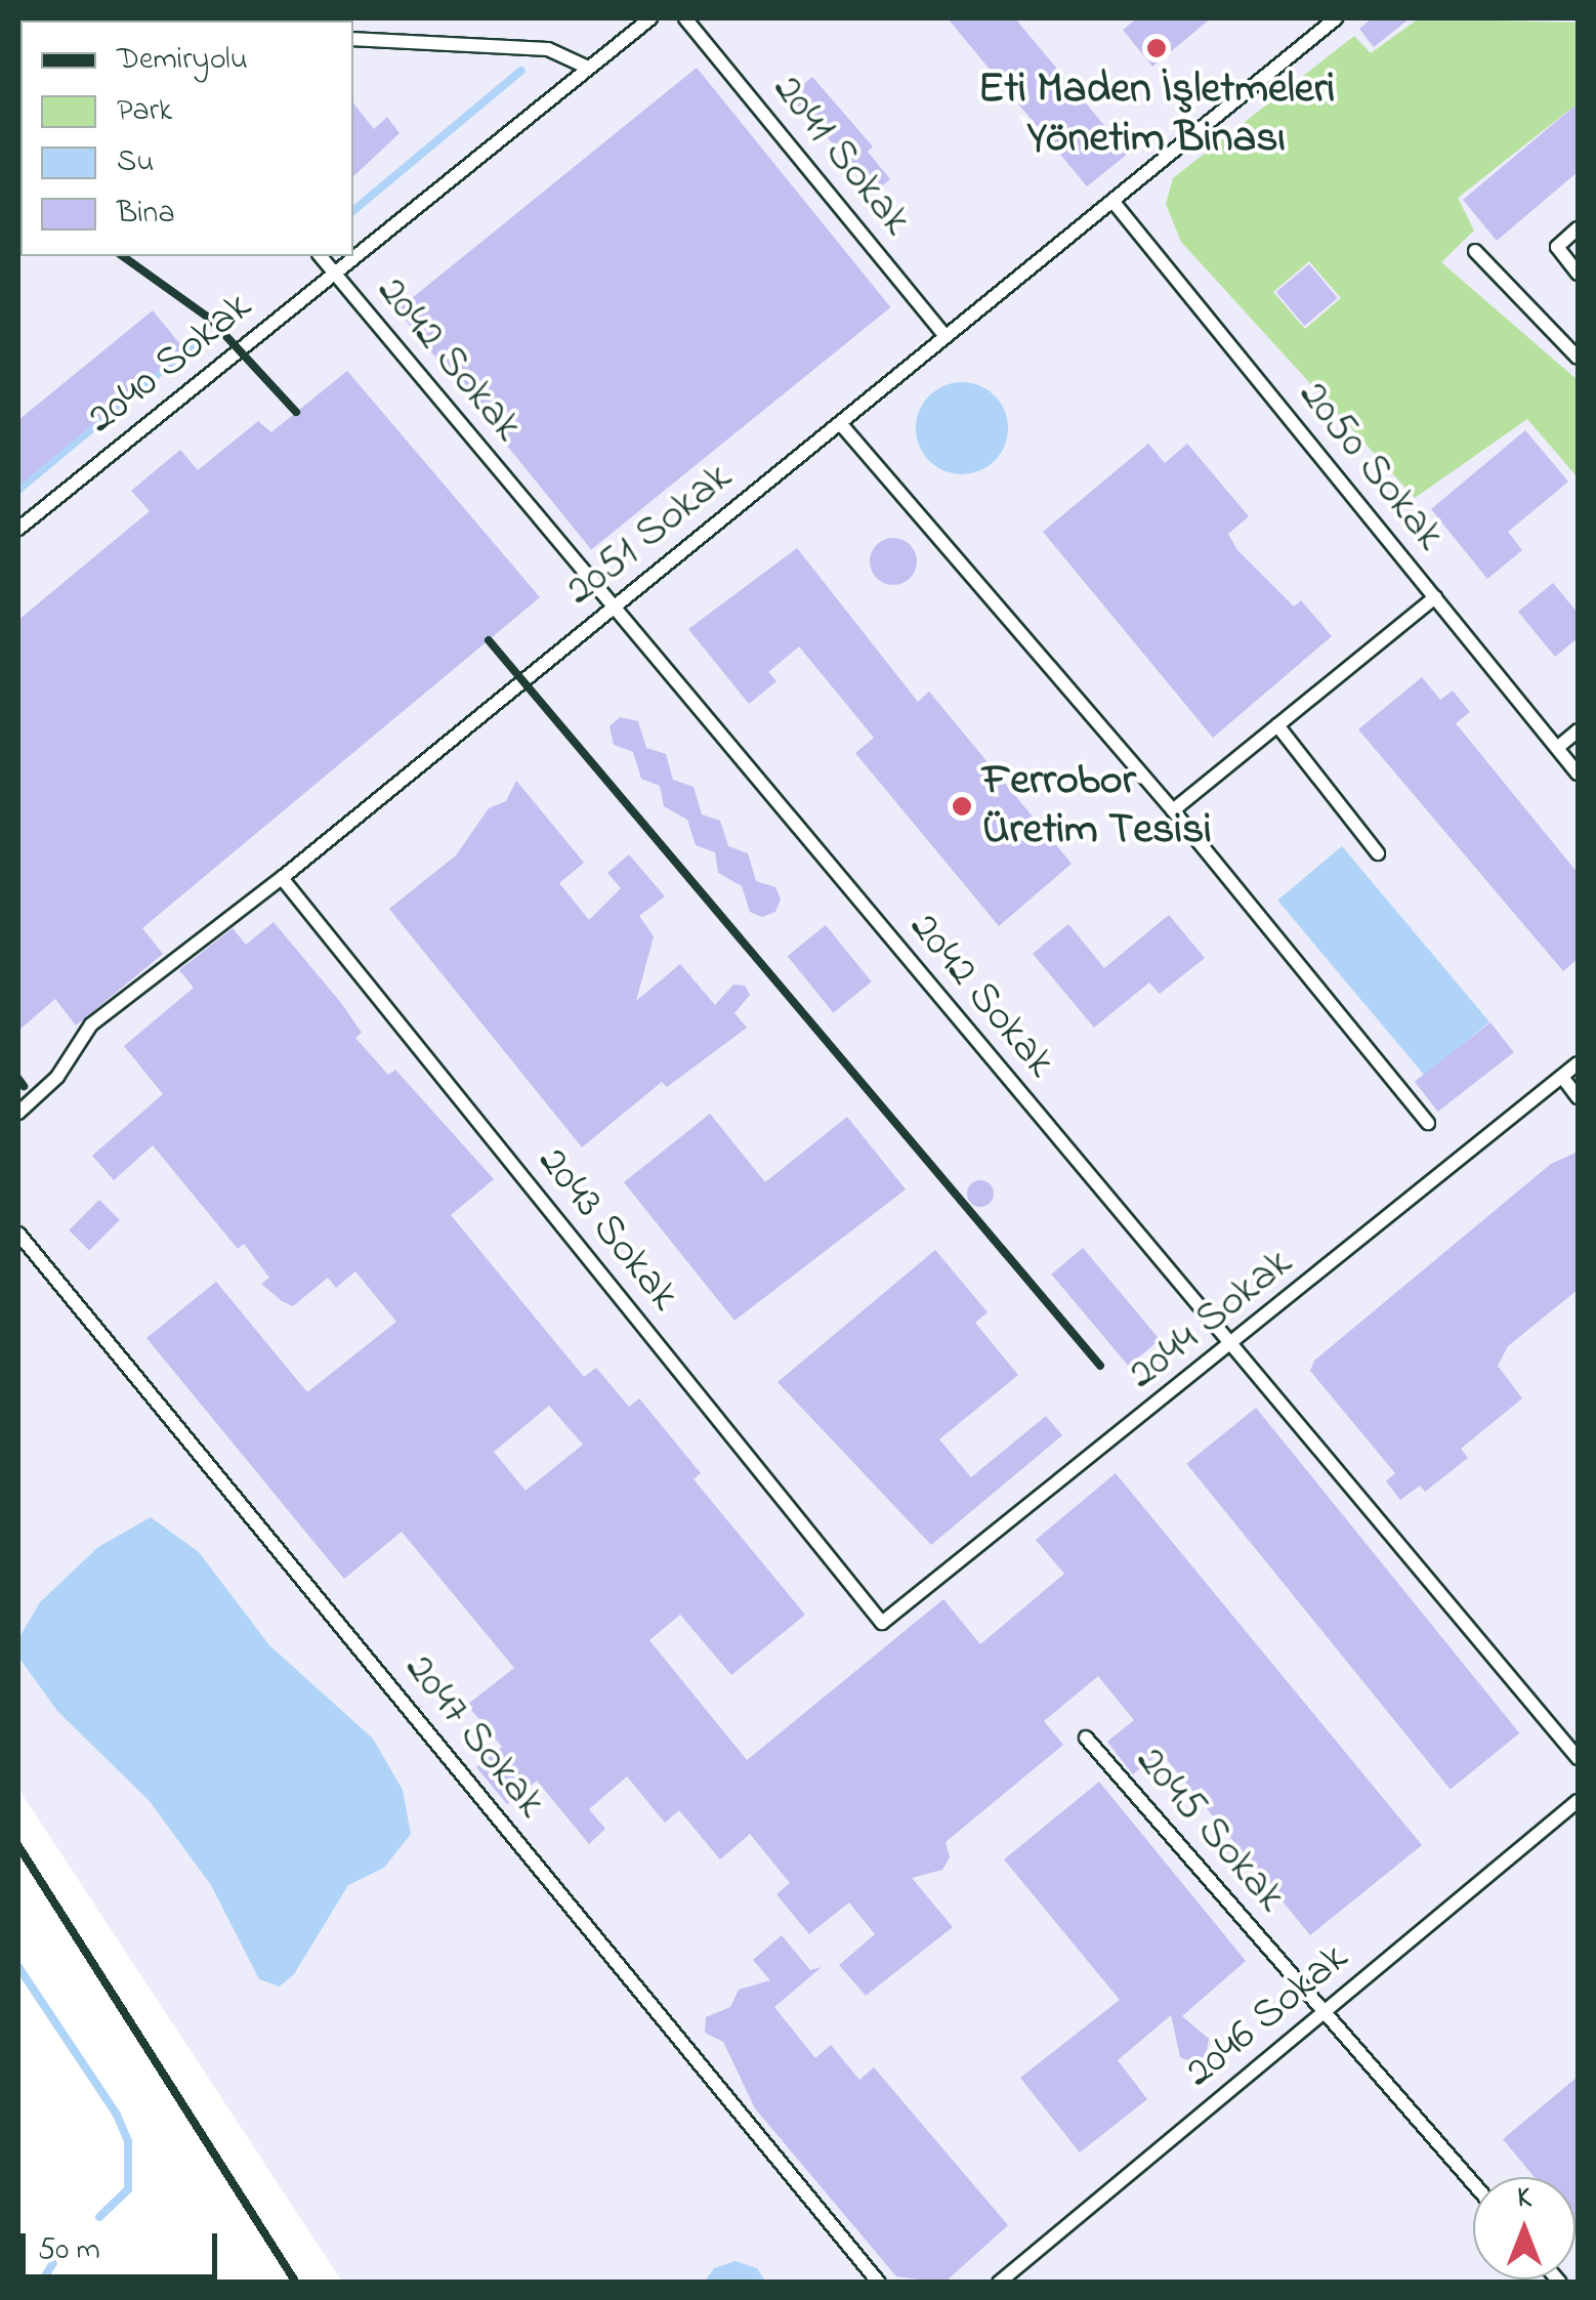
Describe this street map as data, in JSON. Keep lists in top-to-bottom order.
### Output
{
  "streets": {
    "lane": [
      "2041 Sokak",
      "2042 Sokak",
      "2040 Sokak",
      "2050 Sokak",
      "2051 Sokak",
      "2043 Sokak",
      "2044 Sokak",
      "2047 Sokak",
      "2045 Sokak",
      "2046 Sokak"
    ]
  },
  "crossings": [
    ["2041 Sokak", "2051 Sokak"],
    ["2042 Sokak", "2040 Sokak"],
    ["2042 Sokak", "2051 Sokak"],
    ["2042 Sokak", "2044 Sokak"],
    ["2050 Sokak", "2051 Sokak"],
    ["2051 Sokak", "2043 Sokak"],
    ["2043 Sokak", "2044 Sokak"],
    ["2045 Sokak", "2046 Sokak"]
  ],
  "places": ["Eti Maden İşletmeleri Yönetim Binası", "Ferrobor Üretim Tesisi"],
  "legend": [
    "Demiryolu",
    "Park",
    "Su",
    "Bina"
  ],
  "scale_bar": "50 m",
  "north": "top"
}
